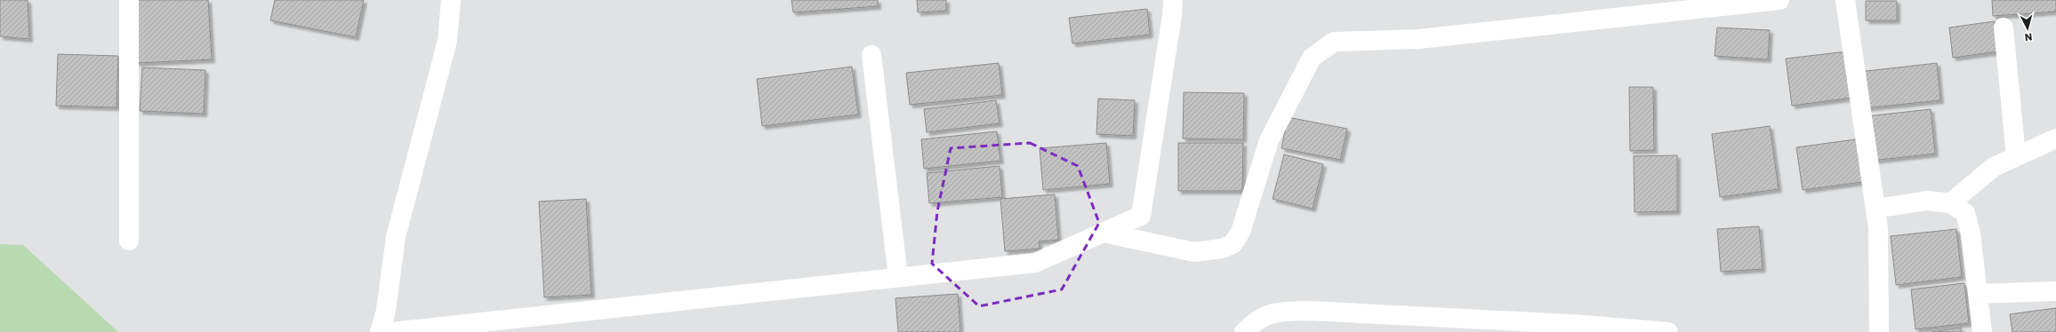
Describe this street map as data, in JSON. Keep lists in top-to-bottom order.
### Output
{
  "north": "bottom"
}
